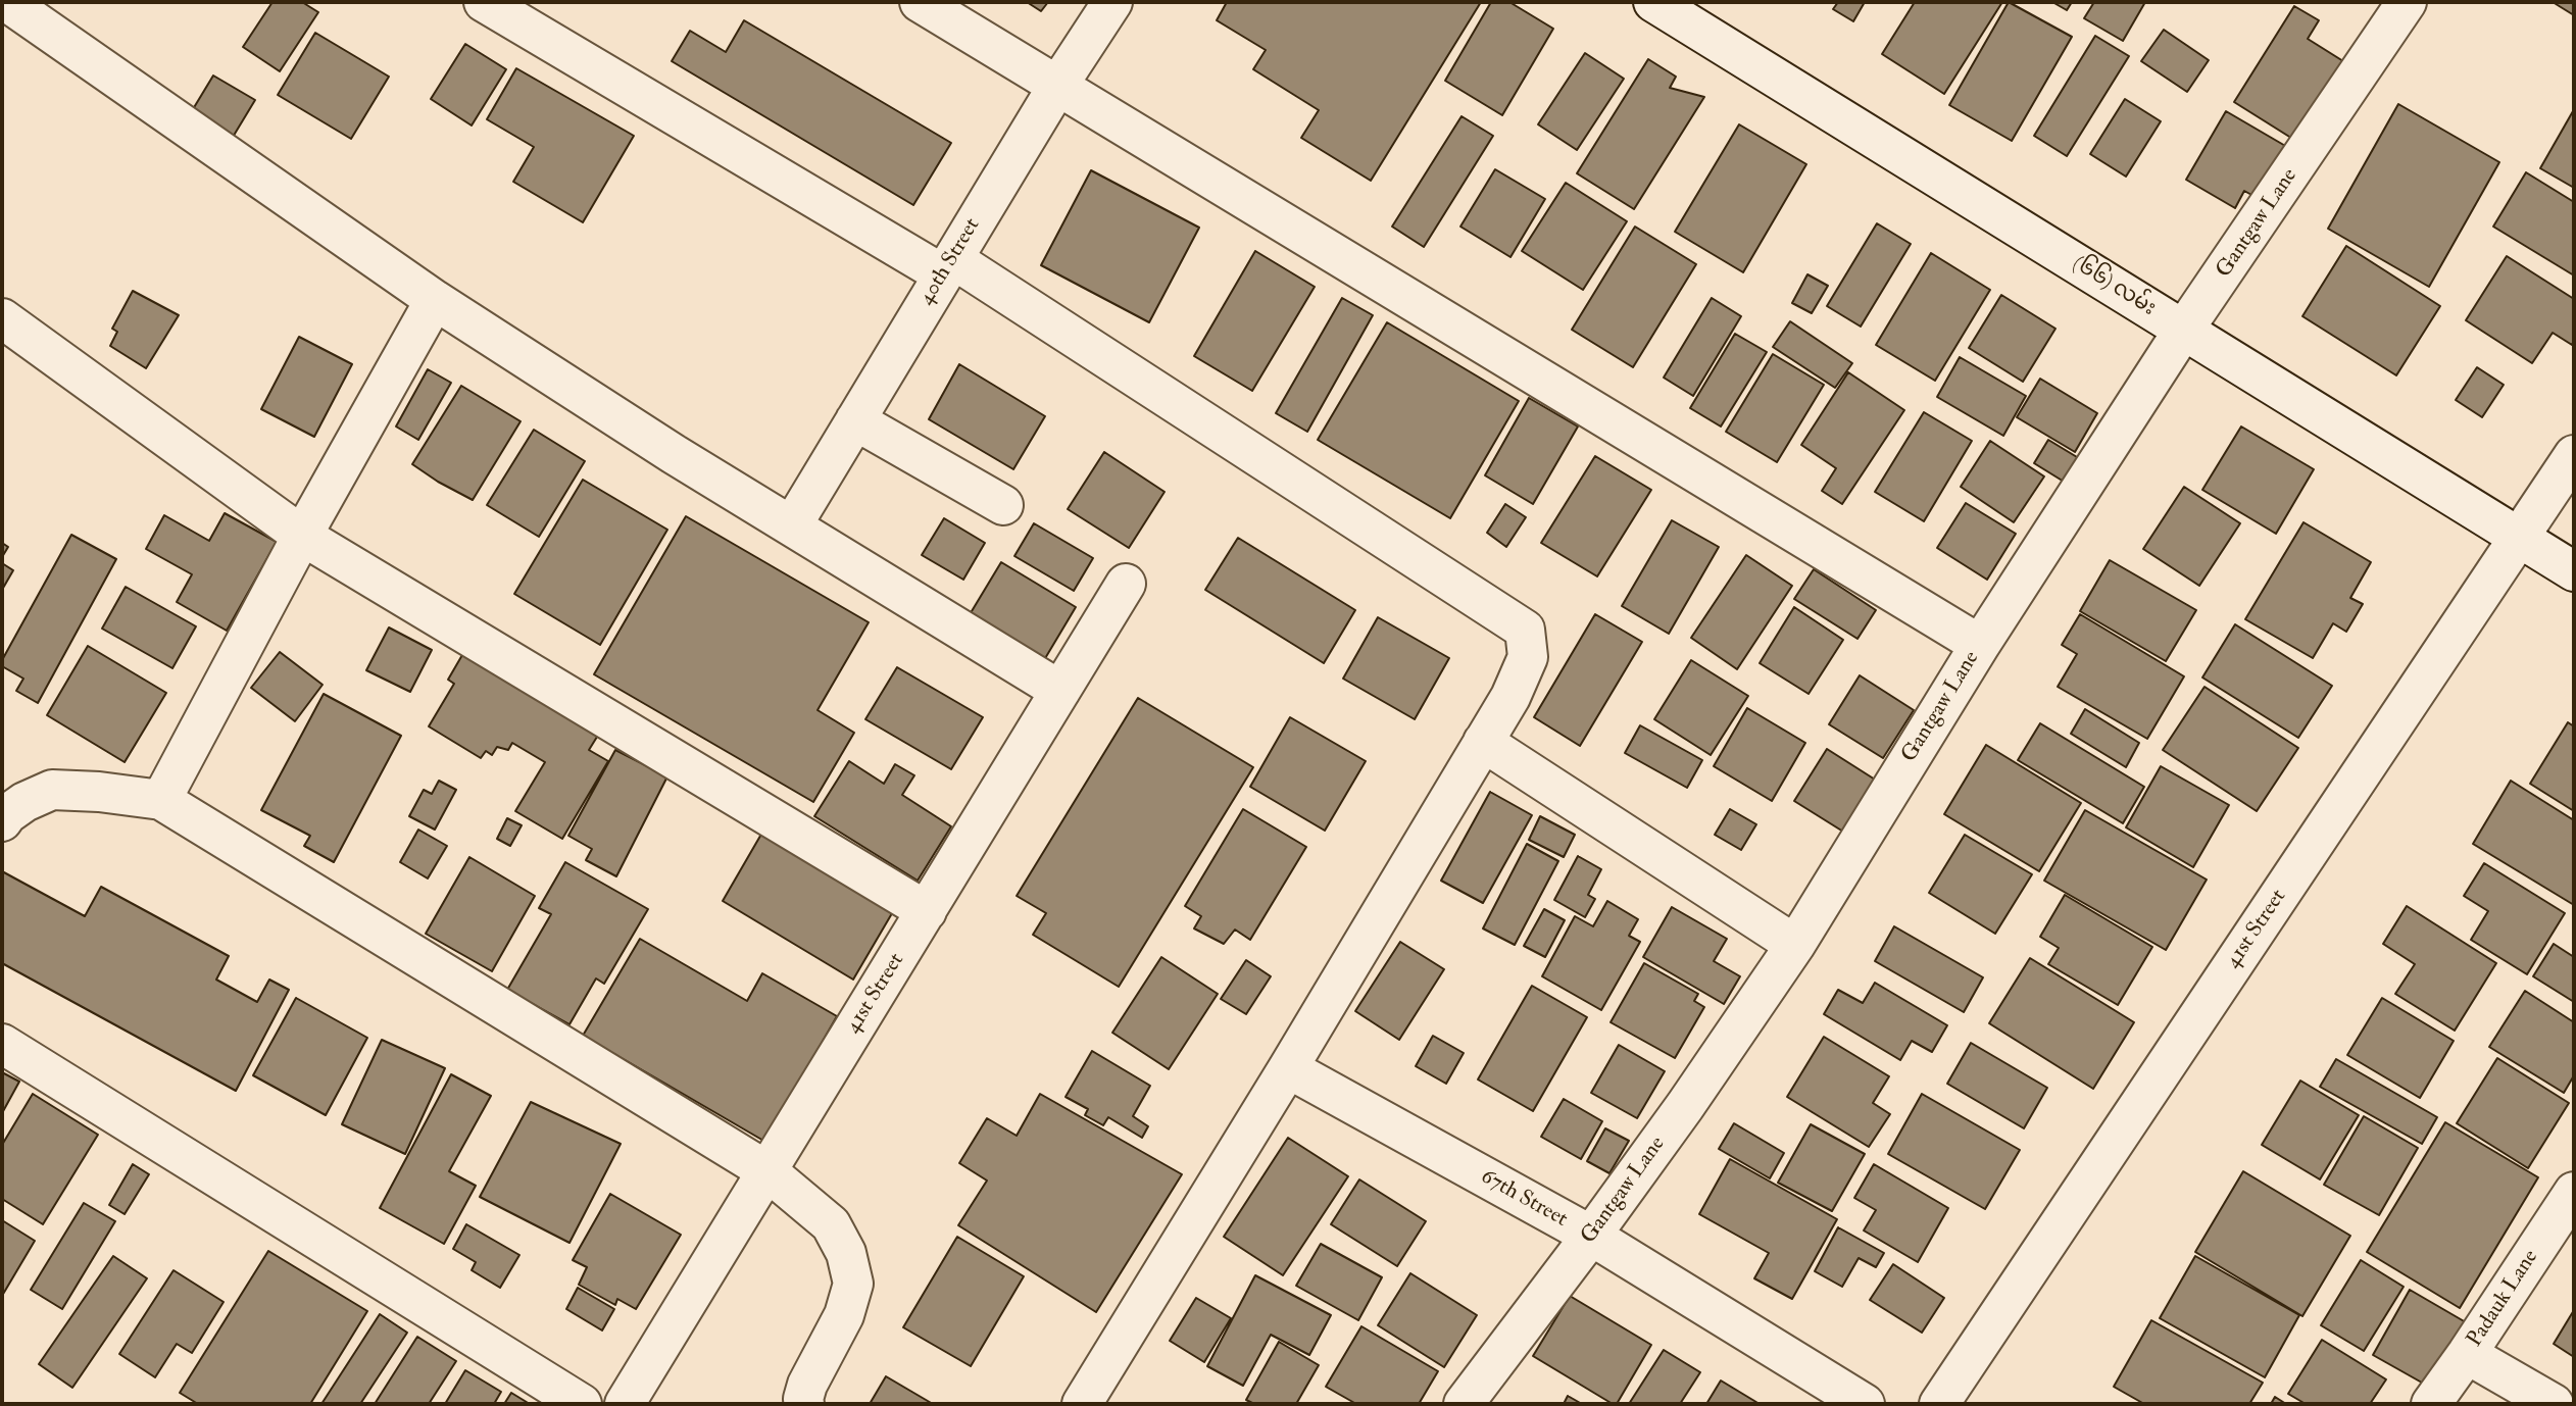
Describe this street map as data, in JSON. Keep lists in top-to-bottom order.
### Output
{
  "streets": {
    "street": [
      "Gantgaw Lane",
      "40th Street",
      "(၆၆) လမ်း",
      "41st Street",
      "67th Street",
      "Padauk Lane"
    ]
  },
  "crossings": [
    ["Gantgaw Lane", "(၆၆) လမ်း"],
    ["Gantgaw Lane", "67th Street"],
    ["(၆၆) လမ်း", "41st Street"]
  ]
}
